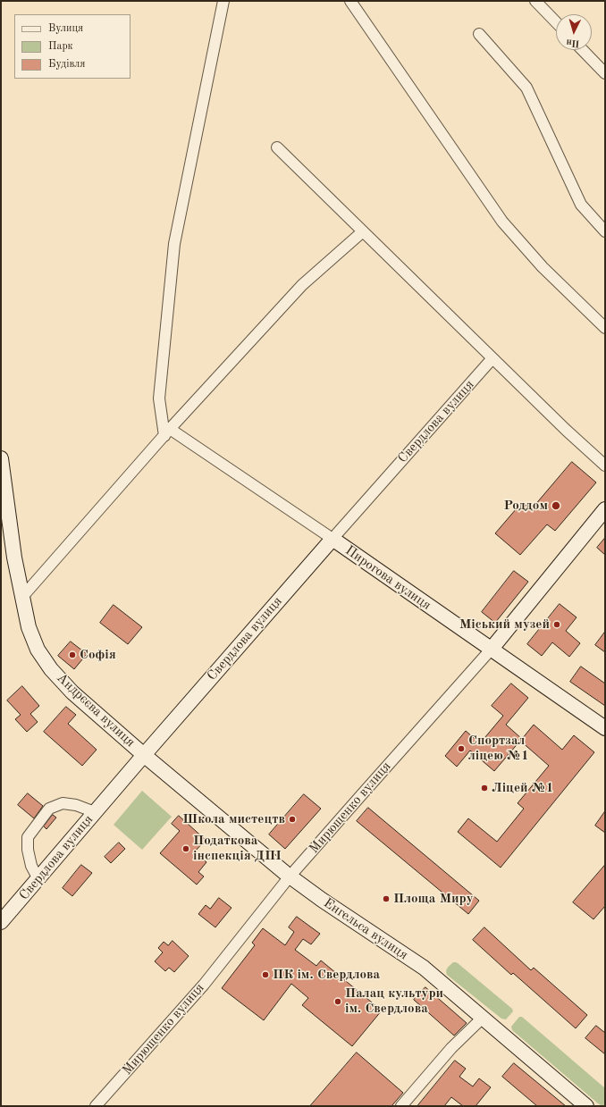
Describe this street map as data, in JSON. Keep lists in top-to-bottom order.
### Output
{
  "streets": {
    "street": [
      "Свердлова вулиця",
      "Пирогова вулиця",
      "Андрєєва вулиця",
      "Мирющенко вулиця",
      "Енгельса вулиця"
    ]
  },
  "crossings": [
    ["Свердлова вулиця", "Пирогова вулиця"],
    ["Свердлова вулиця", "Андрєєва вулиця"],
    ["Свердлова вулиця", "Енгельса вулиця"],
    ["Пирогова вулиця", "Мирющенко вулиця"],
    ["Андрєєва вулиця", "Енгельса вулиця"],
    ["Мирющенко вулиця", "Енгельса вулиця"]
  ],
  "places": [
    "Роддом",
    "Міський музей",
    "Софія",
    "Спортзал ліцею №1",
    "Ліцей №1",
    "Школа мистецтв",
    "Податкова інспекція ДПІ",
    "Площа Миру",
    "ПК ім. Свердлова",
    "Палац культури ім. Свердлова"
  ],
  "legend": ["Вулиця", "Парк", "Будівля"],
  "north": "bottom"
}
